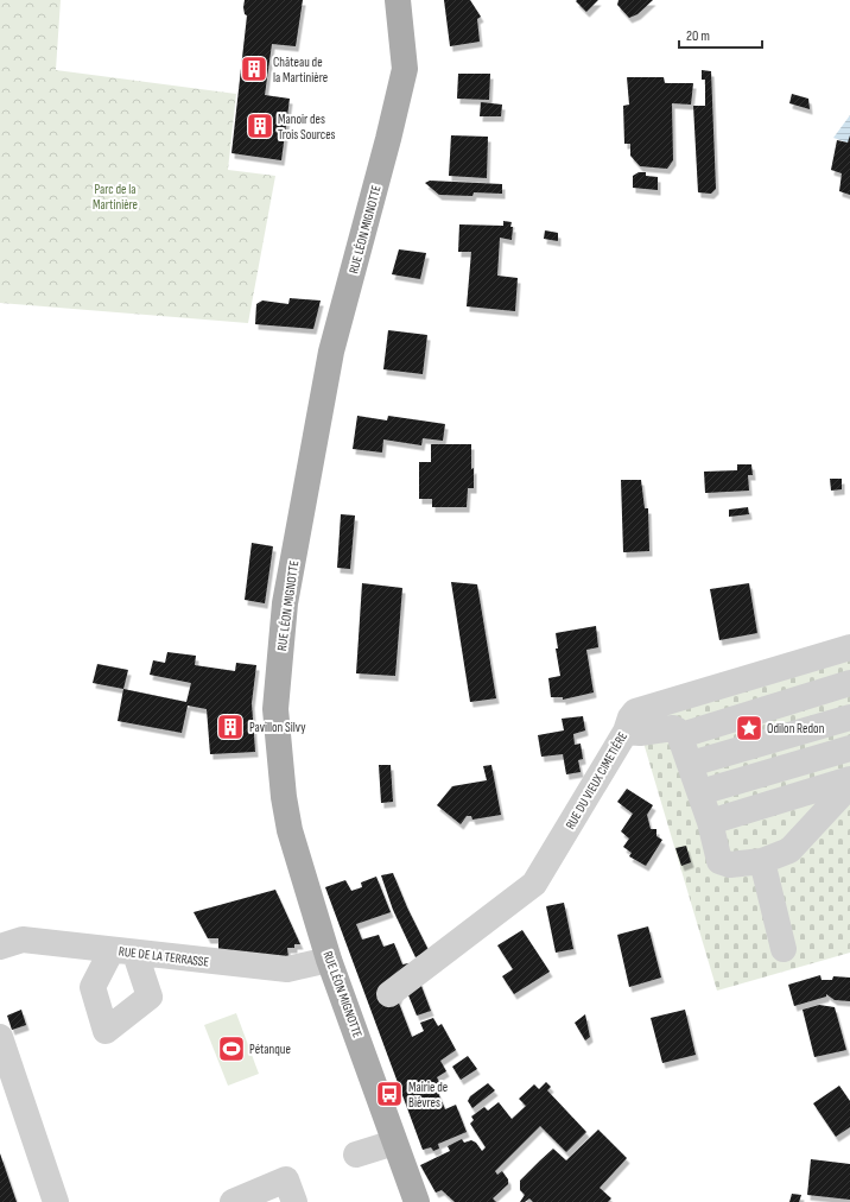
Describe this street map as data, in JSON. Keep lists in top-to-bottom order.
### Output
{
  "streets": {
    "main road": ["RUE LÉON MIGNOTTE"],
    "street": ["RUE DU VIEUX CIMETIÈRE", "RUE DE LA TERRASSE"]
  },
  "crossings": [
    ["RUE LÉON MIGNOTTE", "RUE DE LA TERRASSE"]
  ],
  "parks": ["Parc de la Martinière"],
  "places": {
    "building": ["Château de la Martinière", "Manoir des Trois Sources", "Pavillon Silvy"],
    "place": ["Odilon Redon"],
    "sports": ["Pétanque"],
    "bus stop": ["Mairie de Bièvres"]
  },
  "scale_bar": "20 m"
}
